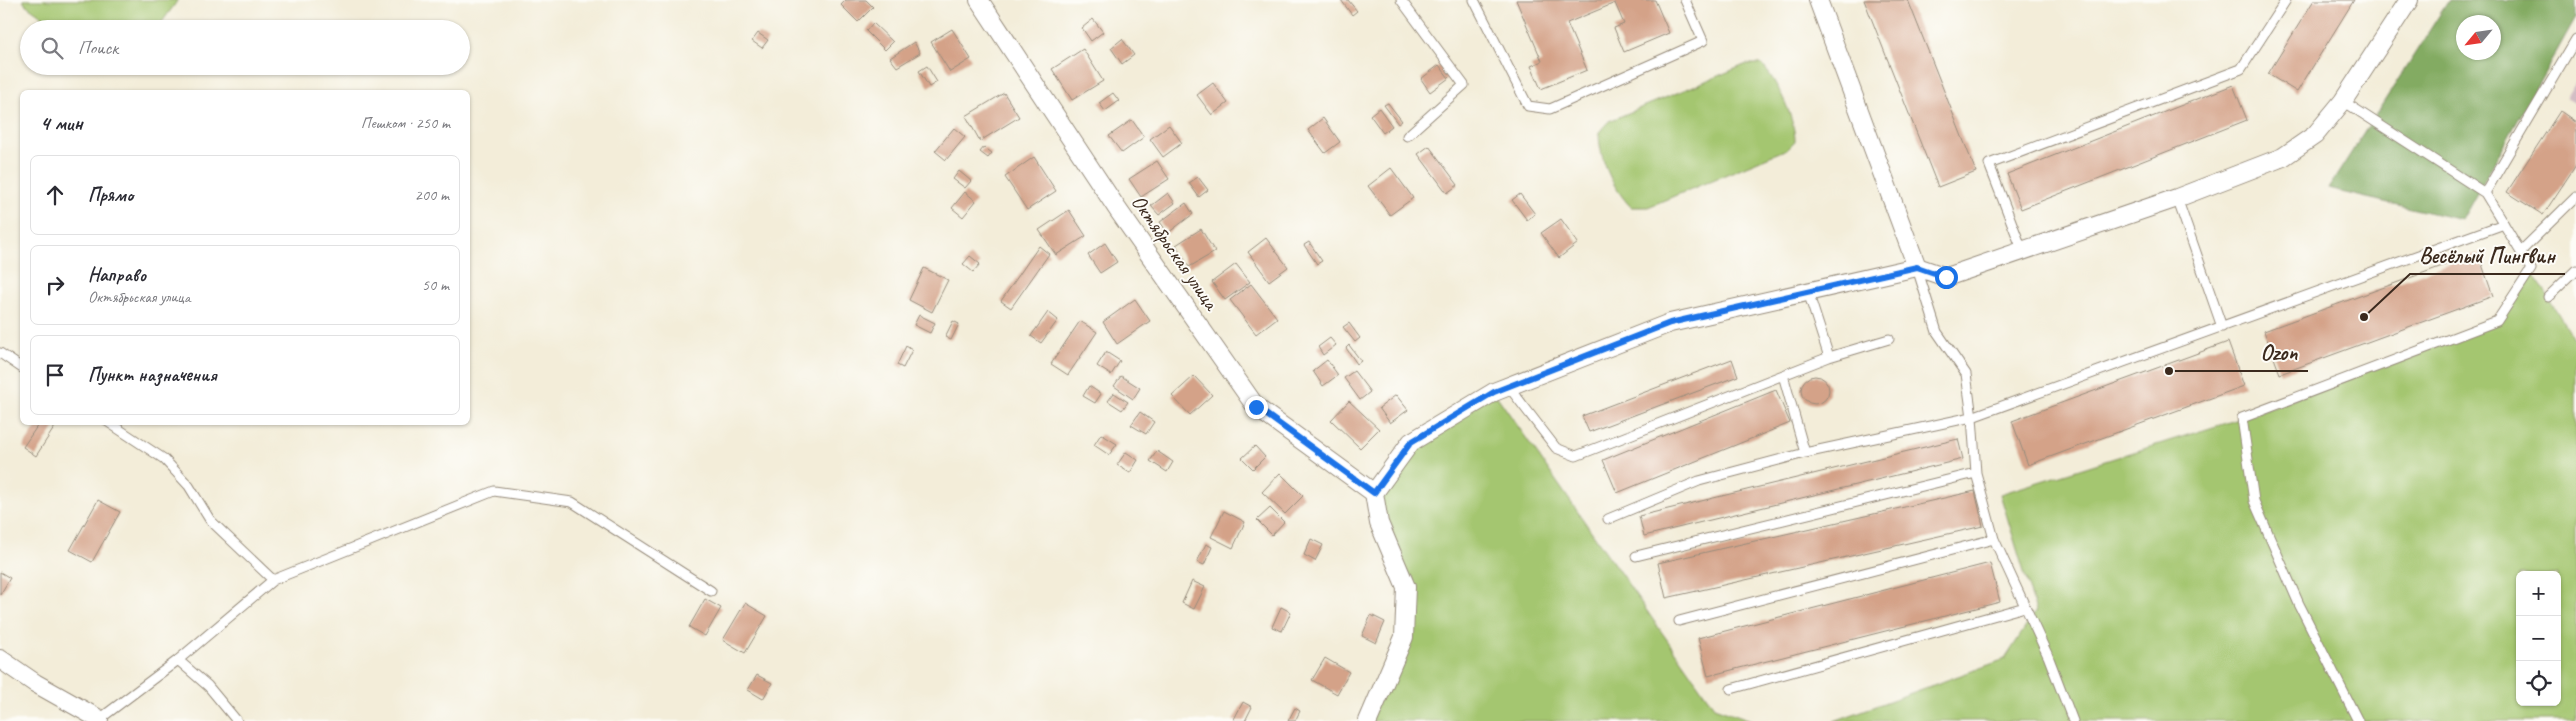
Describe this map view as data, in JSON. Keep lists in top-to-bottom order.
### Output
{
  "streets": {
    "street": ["Октябрьская улица"]
  },
  "places": ["Весёлый Пингвин", "Ozon"],
  "north": "bottom left",
  "page": {
    "search": "Поиск",
    "heading": ["4 мин", "Пешком · 250 m"],
    "list": [
      ["Прямо", "200 m"],
      ["Направо", "Октябрьская улица", "50 m"],
      "Пункт назначения"
    ],
    "map_buttons": ["+", "−"]
  }
}
